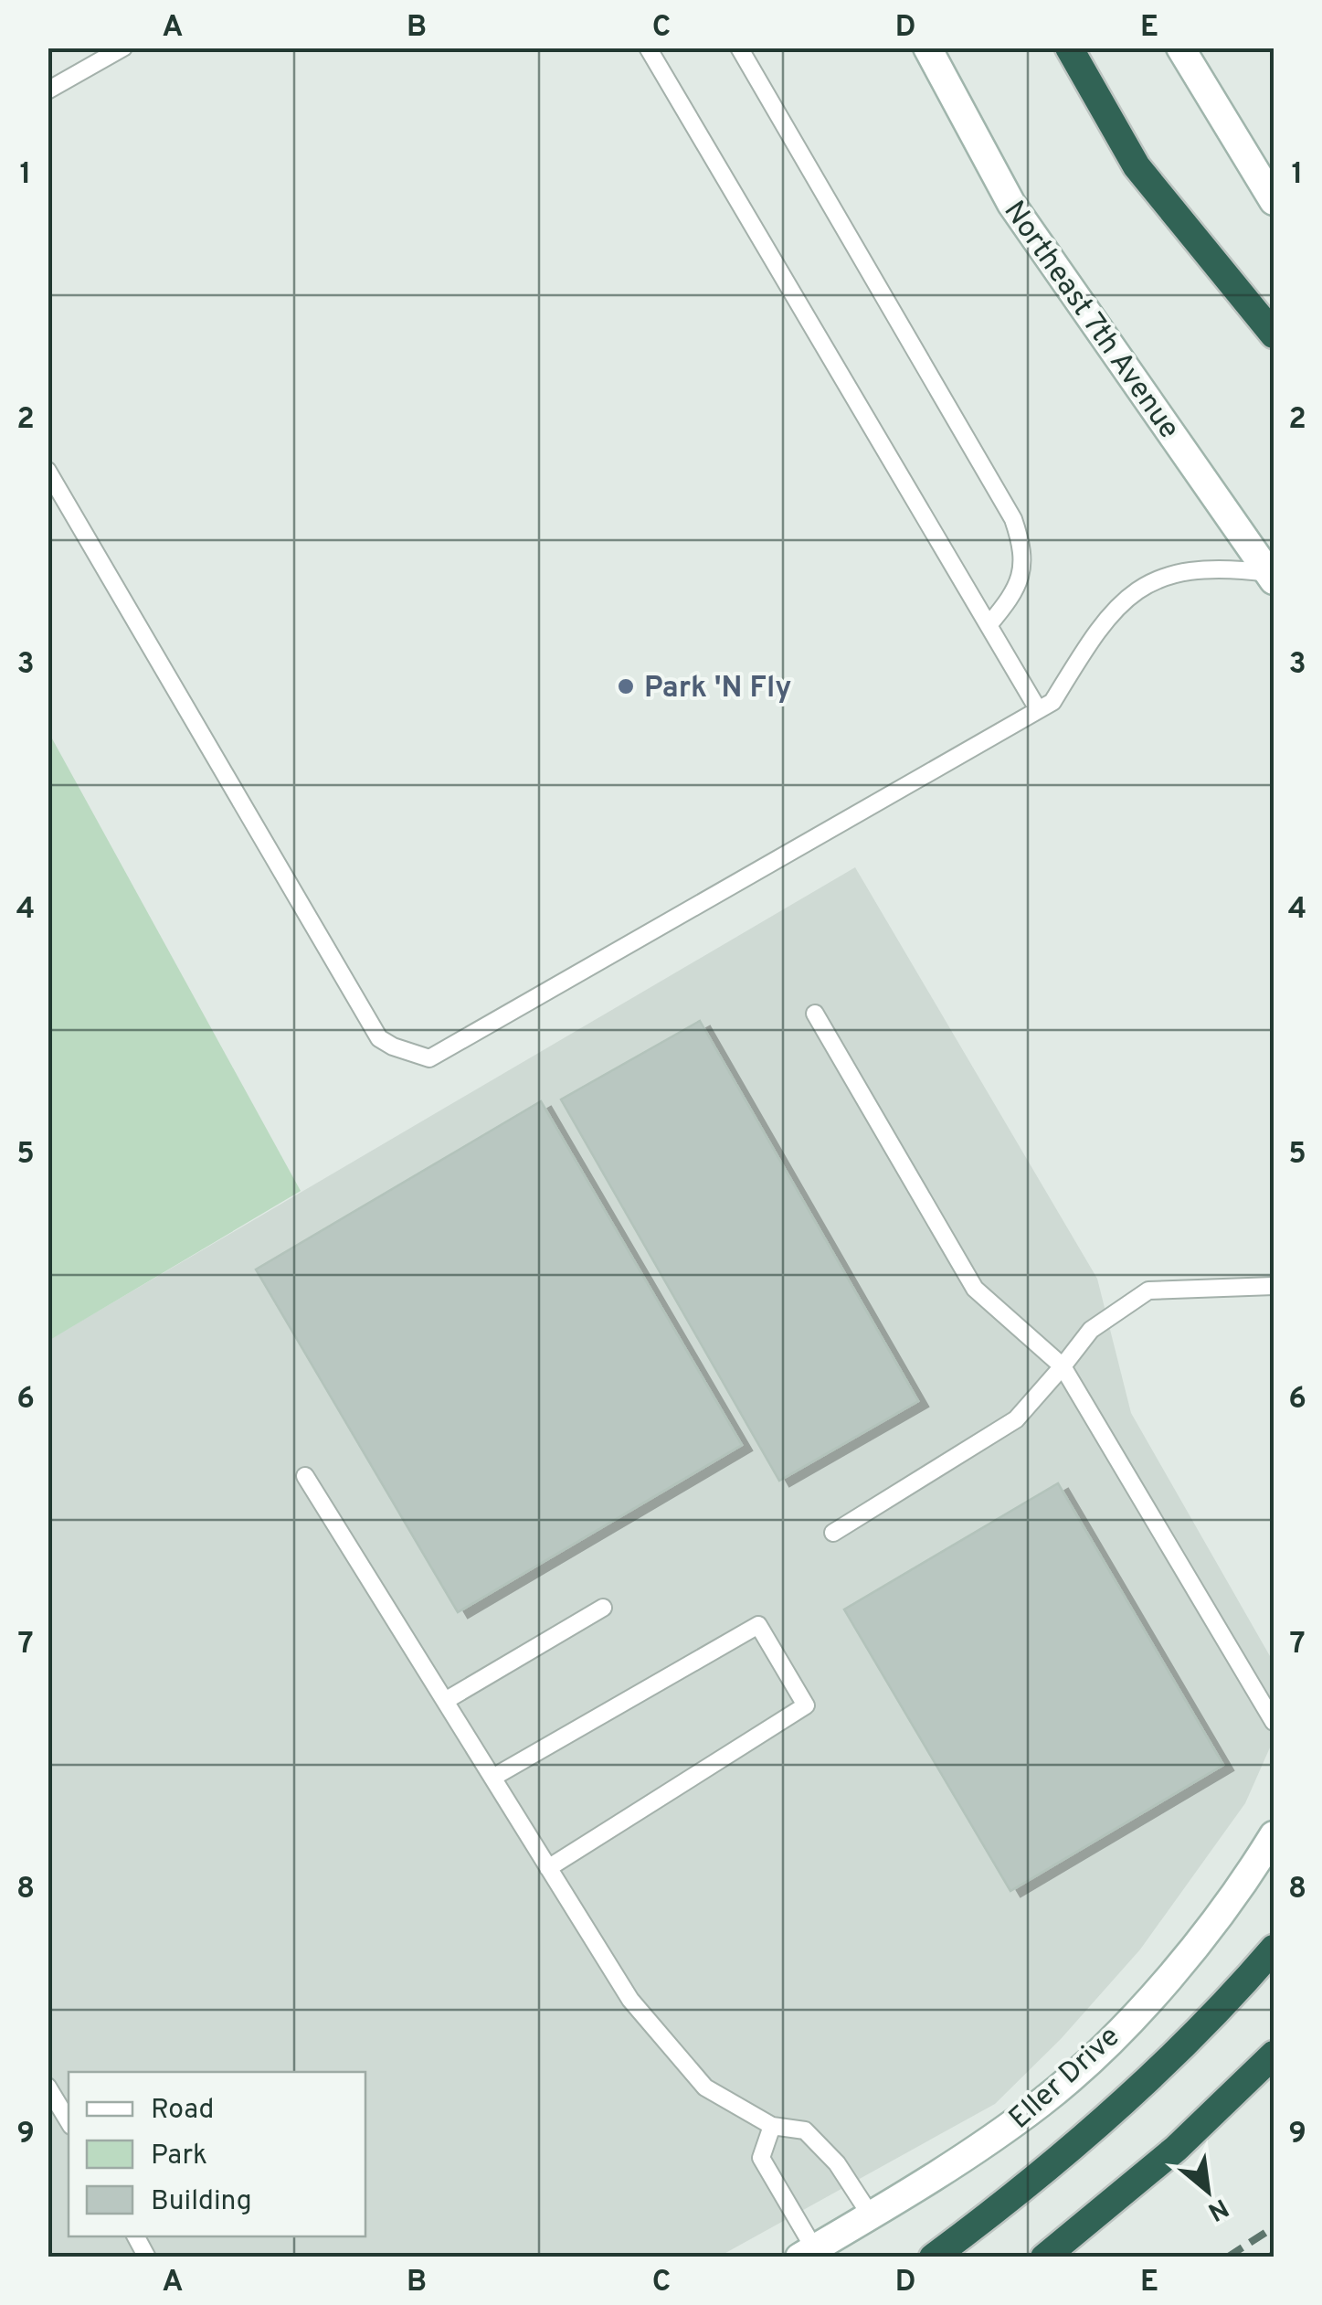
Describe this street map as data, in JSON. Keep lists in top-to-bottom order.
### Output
{
  "streets": {
    "street": ["Northeast 7th Avenue", "Eller Drive"]
  },
  "places": ["Park 'N Fly"],
  "legend": ["Road", "Park", "Building"],
  "north": "bottom right",
  "grid": {
    "columns": [
      "A",
      "B",
      "C",
      "D",
      "E"
    ],
    "rows": [
      "1",
      "2",
      "3",
      "4",
      "5",
      "6",
      "7",
      "8",
      "9"
    ]
  }
}
